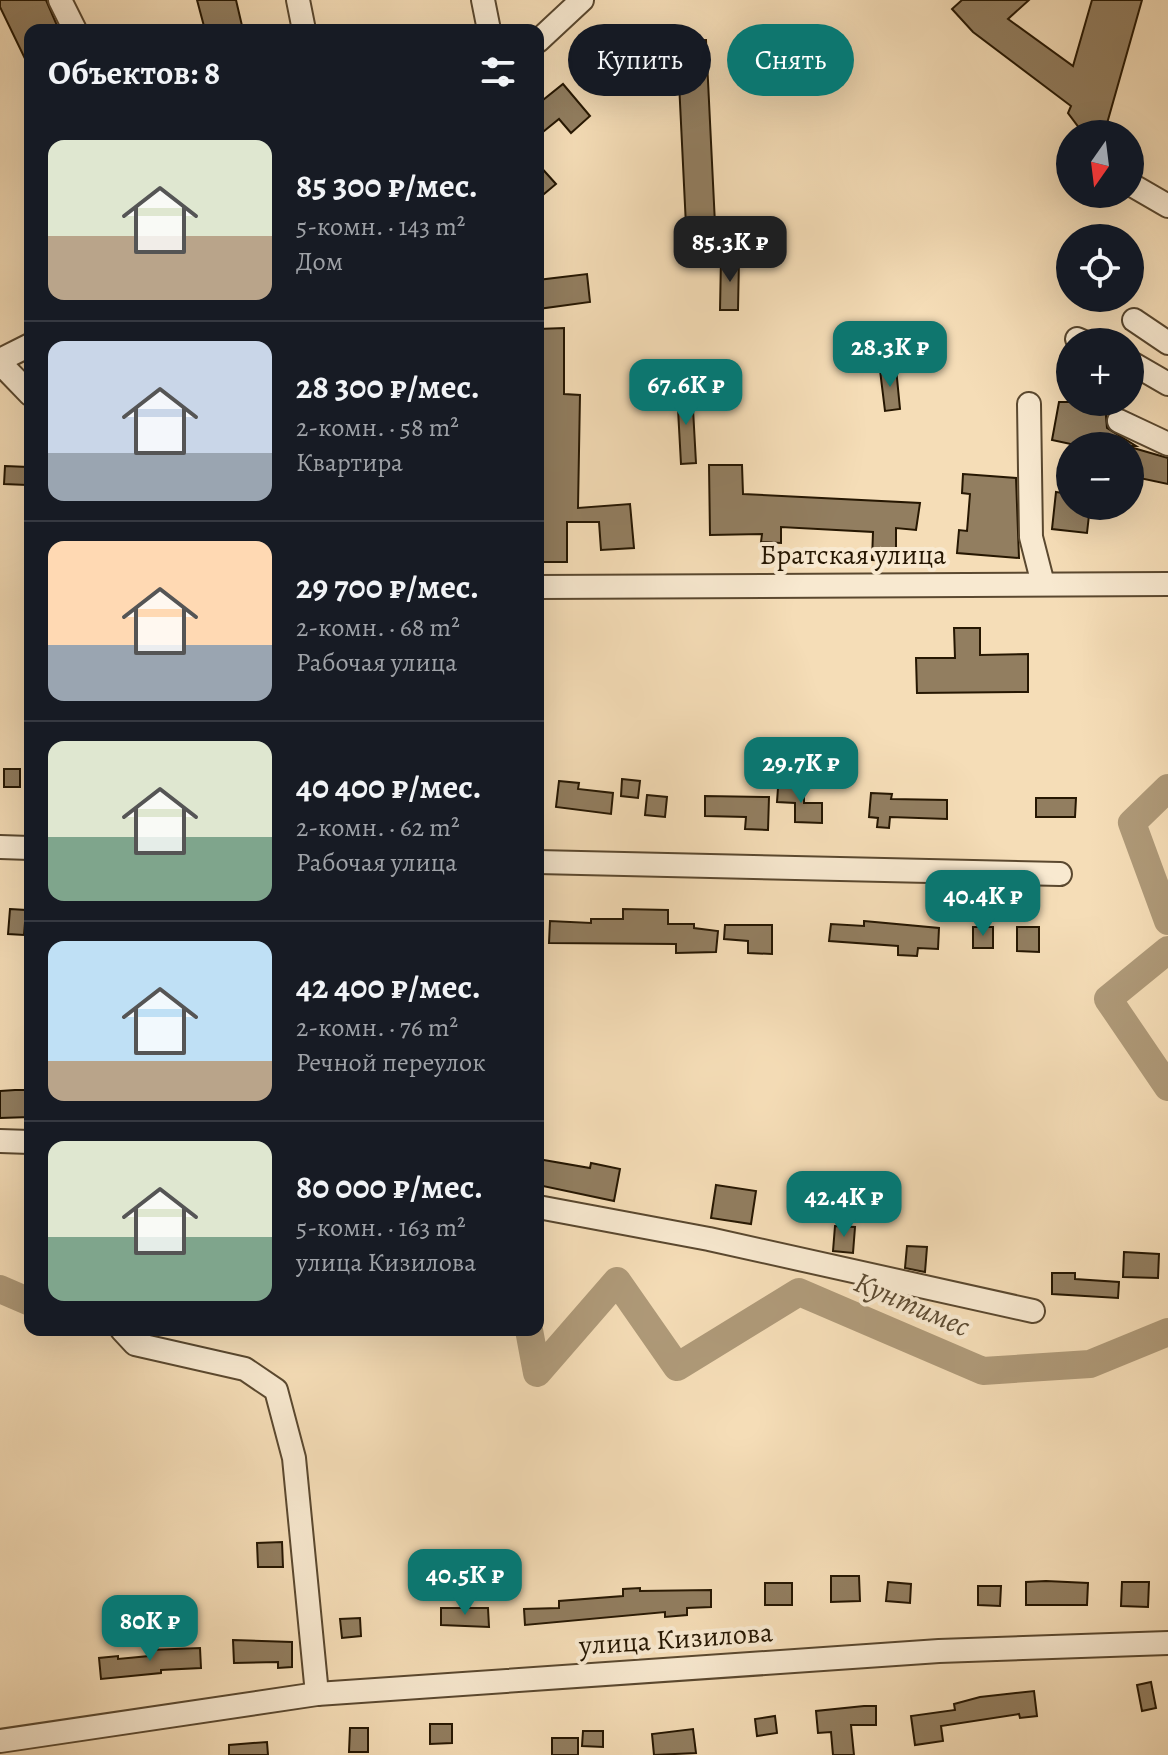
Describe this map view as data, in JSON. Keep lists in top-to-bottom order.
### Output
{
  "streets": {
    "street": ["Братская улица", "улица Кизилова"]
  },
  "water": ["Кунтимес"],
  "north": "bottom",
  "page": {
    "chip": ["Купить", "Снять"],
    "heading": "Объектов: 8",
    "map_buttons": ["+", "−"],
    "list": [
      {
        "name": "85 300 ₽/мес.",
        "note": "5-комн. · 143 m² · Дом"
      },
      {
        "name": "28 300 ₽/мес.",
        "note": "2-комн. · 58 m² · Квартира"
      },
      {
        "name": "29 700 ₽/мес.",
        "note": "2-комн. · 68 m² · Рабочая улица"
      },
      {
        "name": "40 400 ₽/мес.",
        "note": "2-комн. · 62 m² · Рабочая улица"
      },
      {
        "name": "42 400 ₽/мес.",
        "note": "2-комн. · 76 m² · Речной переулок"
      },
      {
        "name": "80 000 ₽/мес.",
        "note": "5-комн. · 163 m² · улица Кизилова"
      }
    ],
    "price": [
      "85.3K ₽",
      "28.3K ₽",
      "67.6K ₽",
      "29.7K ₽",
      "40.4K ₽",
      "42.4K ₽",
      "40.5K ₽",
      "80K ₽"
    ]
  }
}
